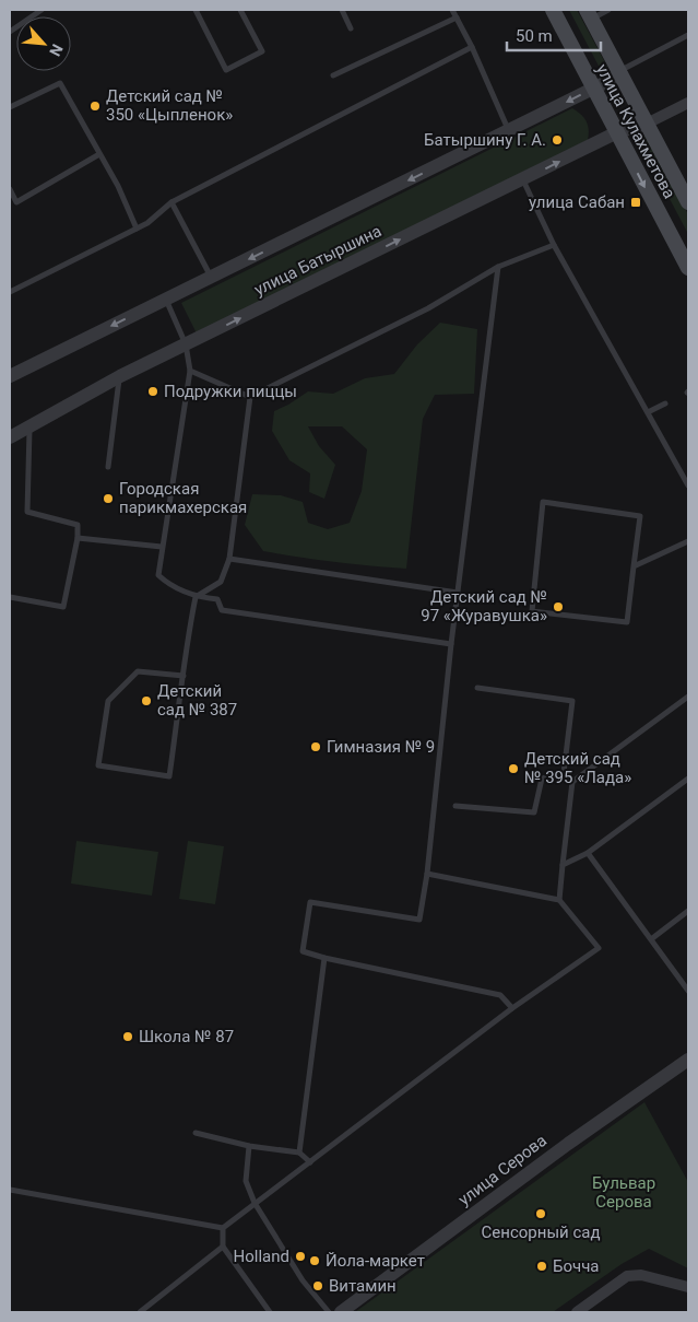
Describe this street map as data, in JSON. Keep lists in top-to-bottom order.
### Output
{
  "streets": {
    "main road": ["улица Кулахметова"],
    "street": ["улица Батыршина", "улица Серова"]
  },
  "crossings": [
    ["улица Кулахметова", "улица Батыршина"]
  ],
  "parks": ["Бульвар Серова"],
  "places": {
    "other": [
      "Детский сад № 350 «Цыпленок»",
      "Батыршину Г. А.",
      "Подружки пиццы",
      "Городская парикмахерская",
      "Детский сад № 97 «Журавушка»",
      "Детский сад № 387",
      "Гимназия № 9",
      "Детский сад № 395 «Лада»",
      "Школа № 87",
      "Сенсорный сад",
      "Holland",
      "Йола-маркет",
      "Бочча",
      "Витамин"
    ],
    "transit": ["улица Сабан"]
  },
  "scale_bar": "50 m",
  "north": "bottom right"
}
